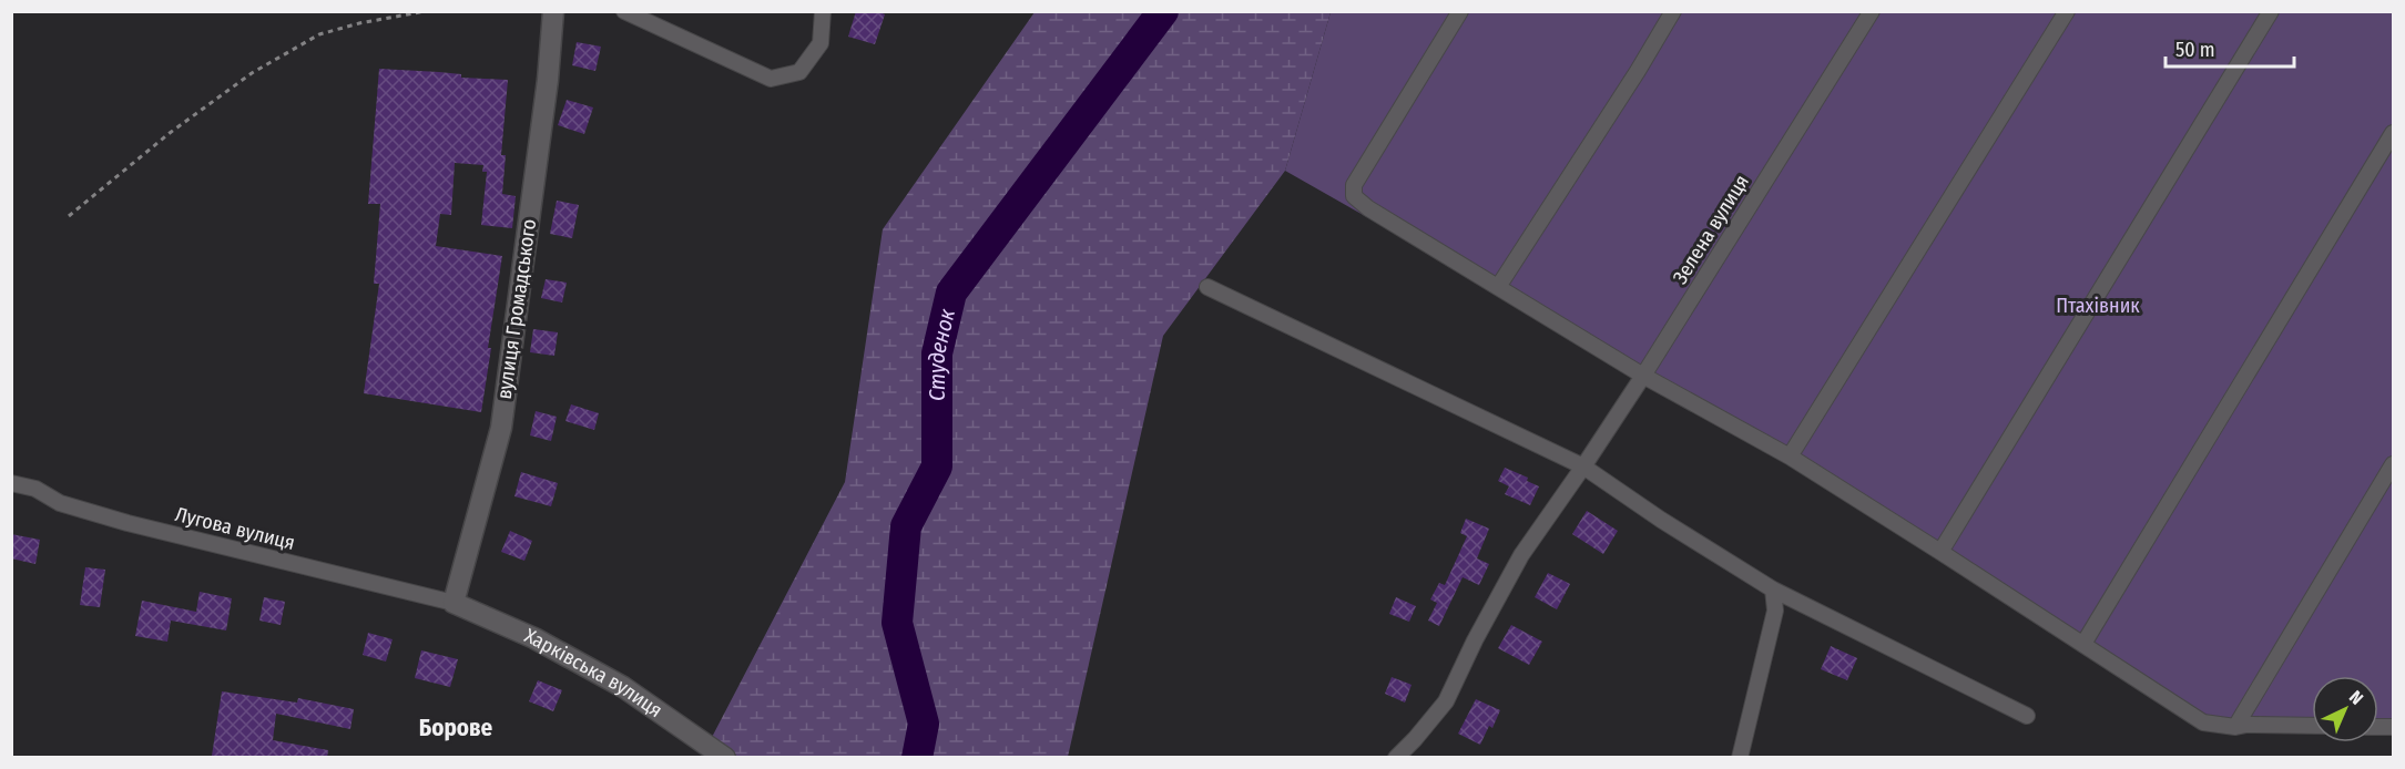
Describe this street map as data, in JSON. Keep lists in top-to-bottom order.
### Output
{
  "streets": {
    "street": [
      "Зелена вулиця",
      "вулиця Громадського",
      "Лугова вулиця",
      "Харківська вулиця"
    ]
  },
  "crossings": [
    ["вулиця Громадського", "Лугова вулиця"],
    ["вулиця Громадського", "Харківська вулиця"],
    ["Лугова вулиця", "Харківська вулиця"]
  ],
  "districts": ["Борове"],
  "water": ["Студенок"],
  "parks": ["Птахівник"],
  "scale_bar": "50 m",
  "north": "top right"
}
